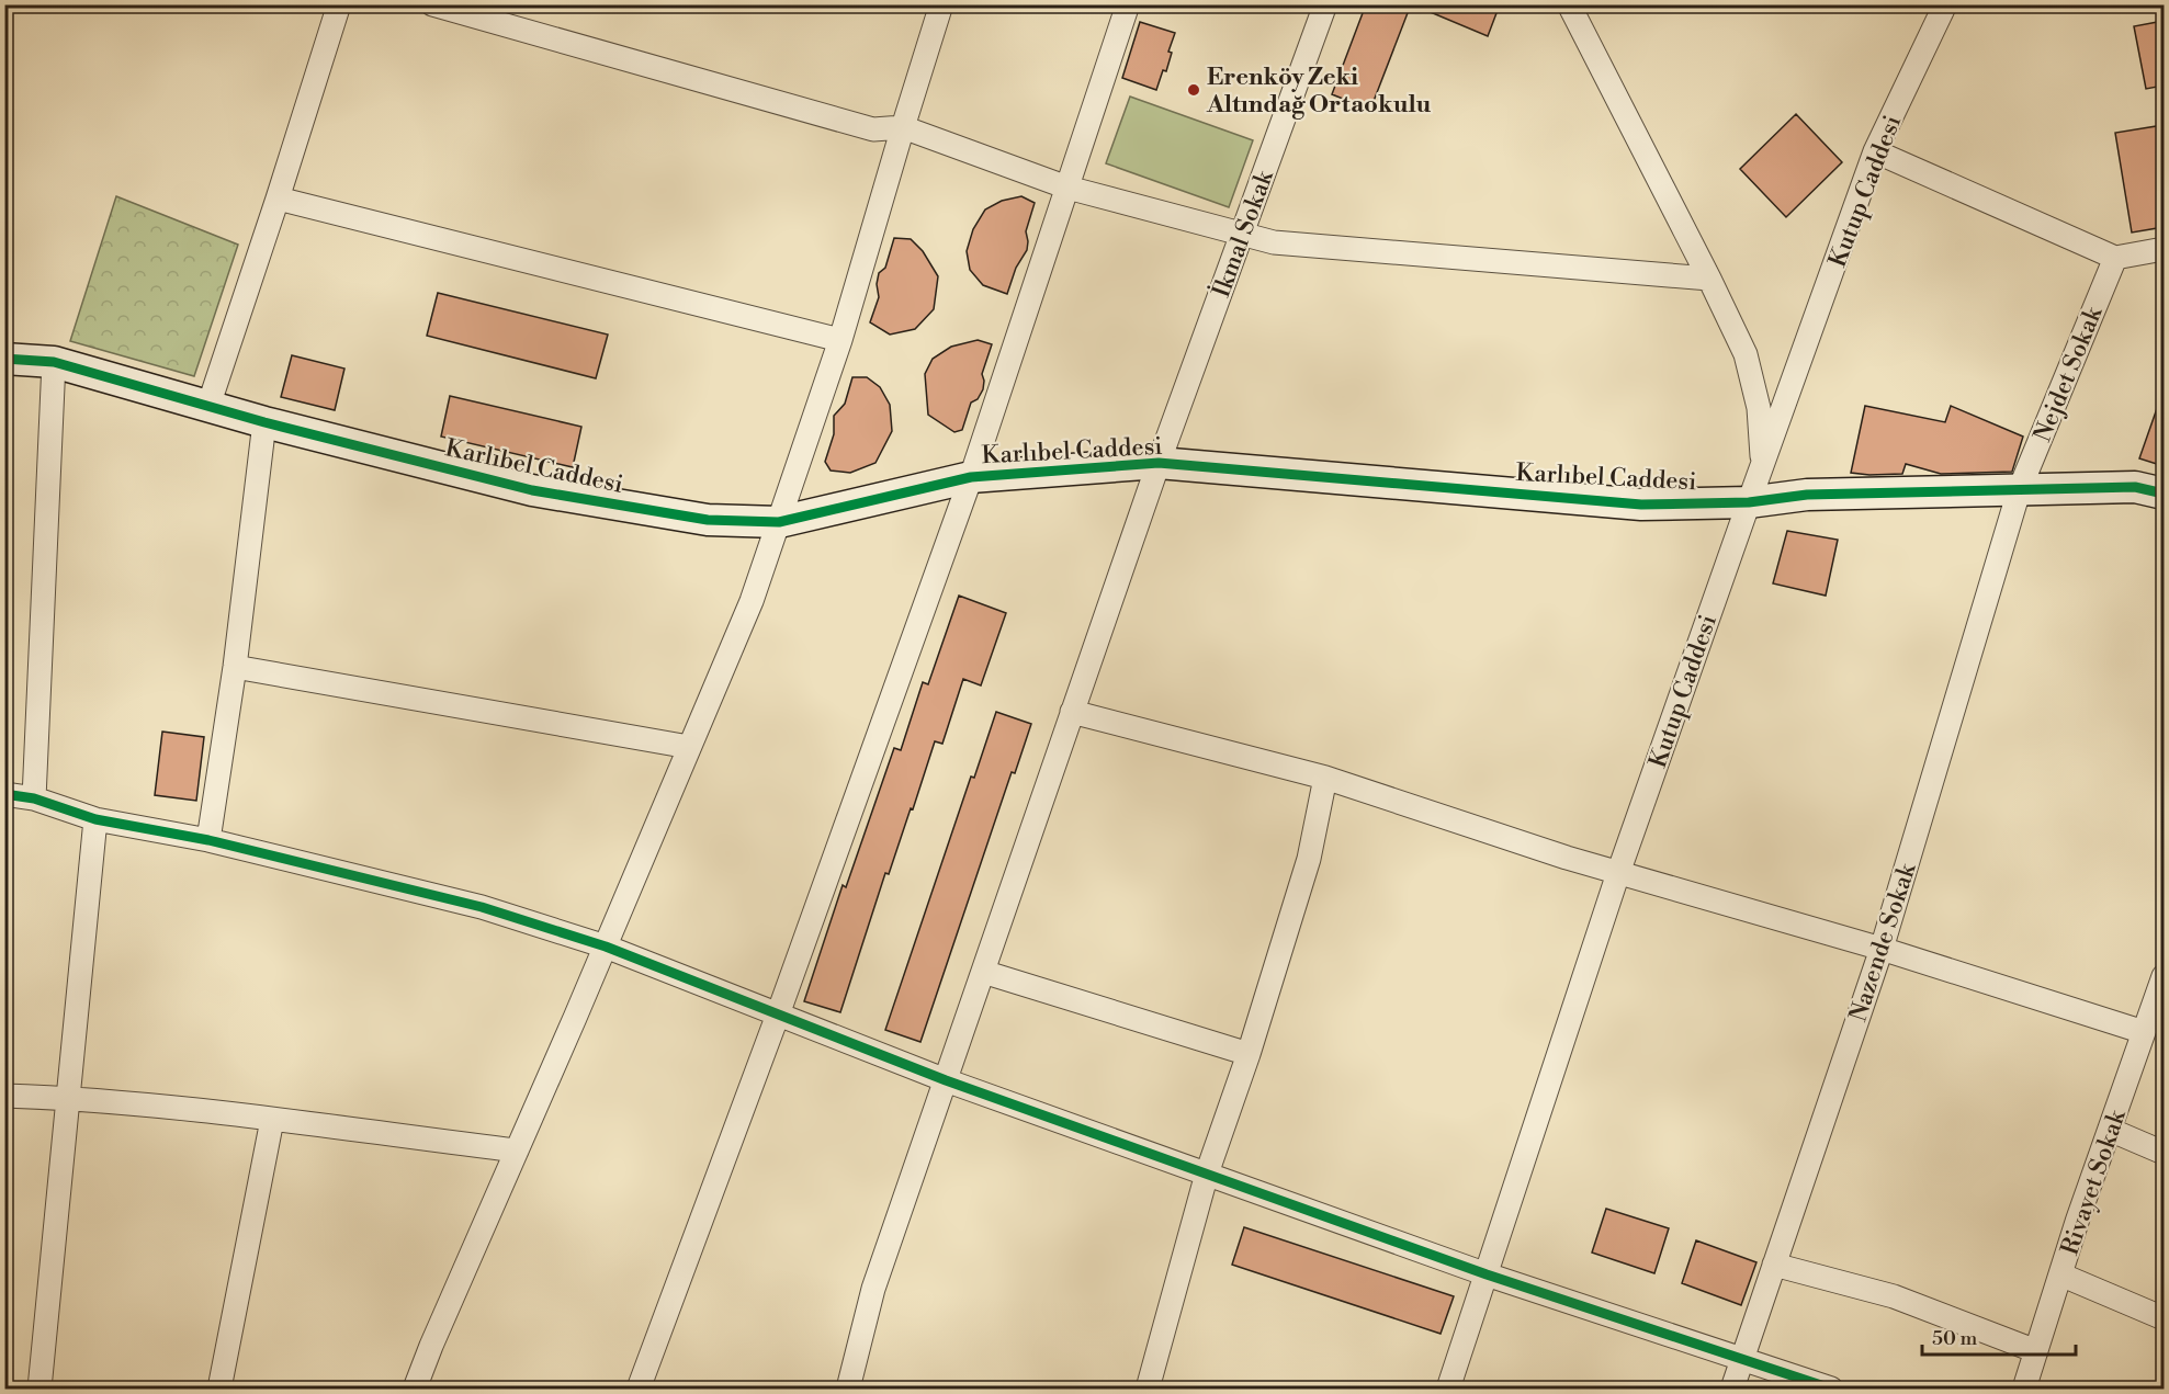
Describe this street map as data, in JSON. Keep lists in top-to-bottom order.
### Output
{
  "streets": {
    "street": [
      "Kutup Caddesi",
      "İkmal Sokak",
      "Nejdet Sokak",
      "Karlıbel Caddesi",
      "Nazende Sokak",
      "Rivayet Sokak"
    ]
  },
  "crossings": [
    ["Kutup Caddesi", "Karlıbel Caddesi"],
    ["İkmal Sokak", "Karlıbel Caddesi"],
    ["Nejdet Sokak", "Karlıbel Caddesi"],
    ["Nejdet Sokak", "Nazende Sokak"],
    ["Karlıbel Caddesi", "Nazende Sokak"]
  ],
  "places": ["Erenköy Zeki Altındağ Ortaokulu"],
  "scale_bar": "50 m"
}
